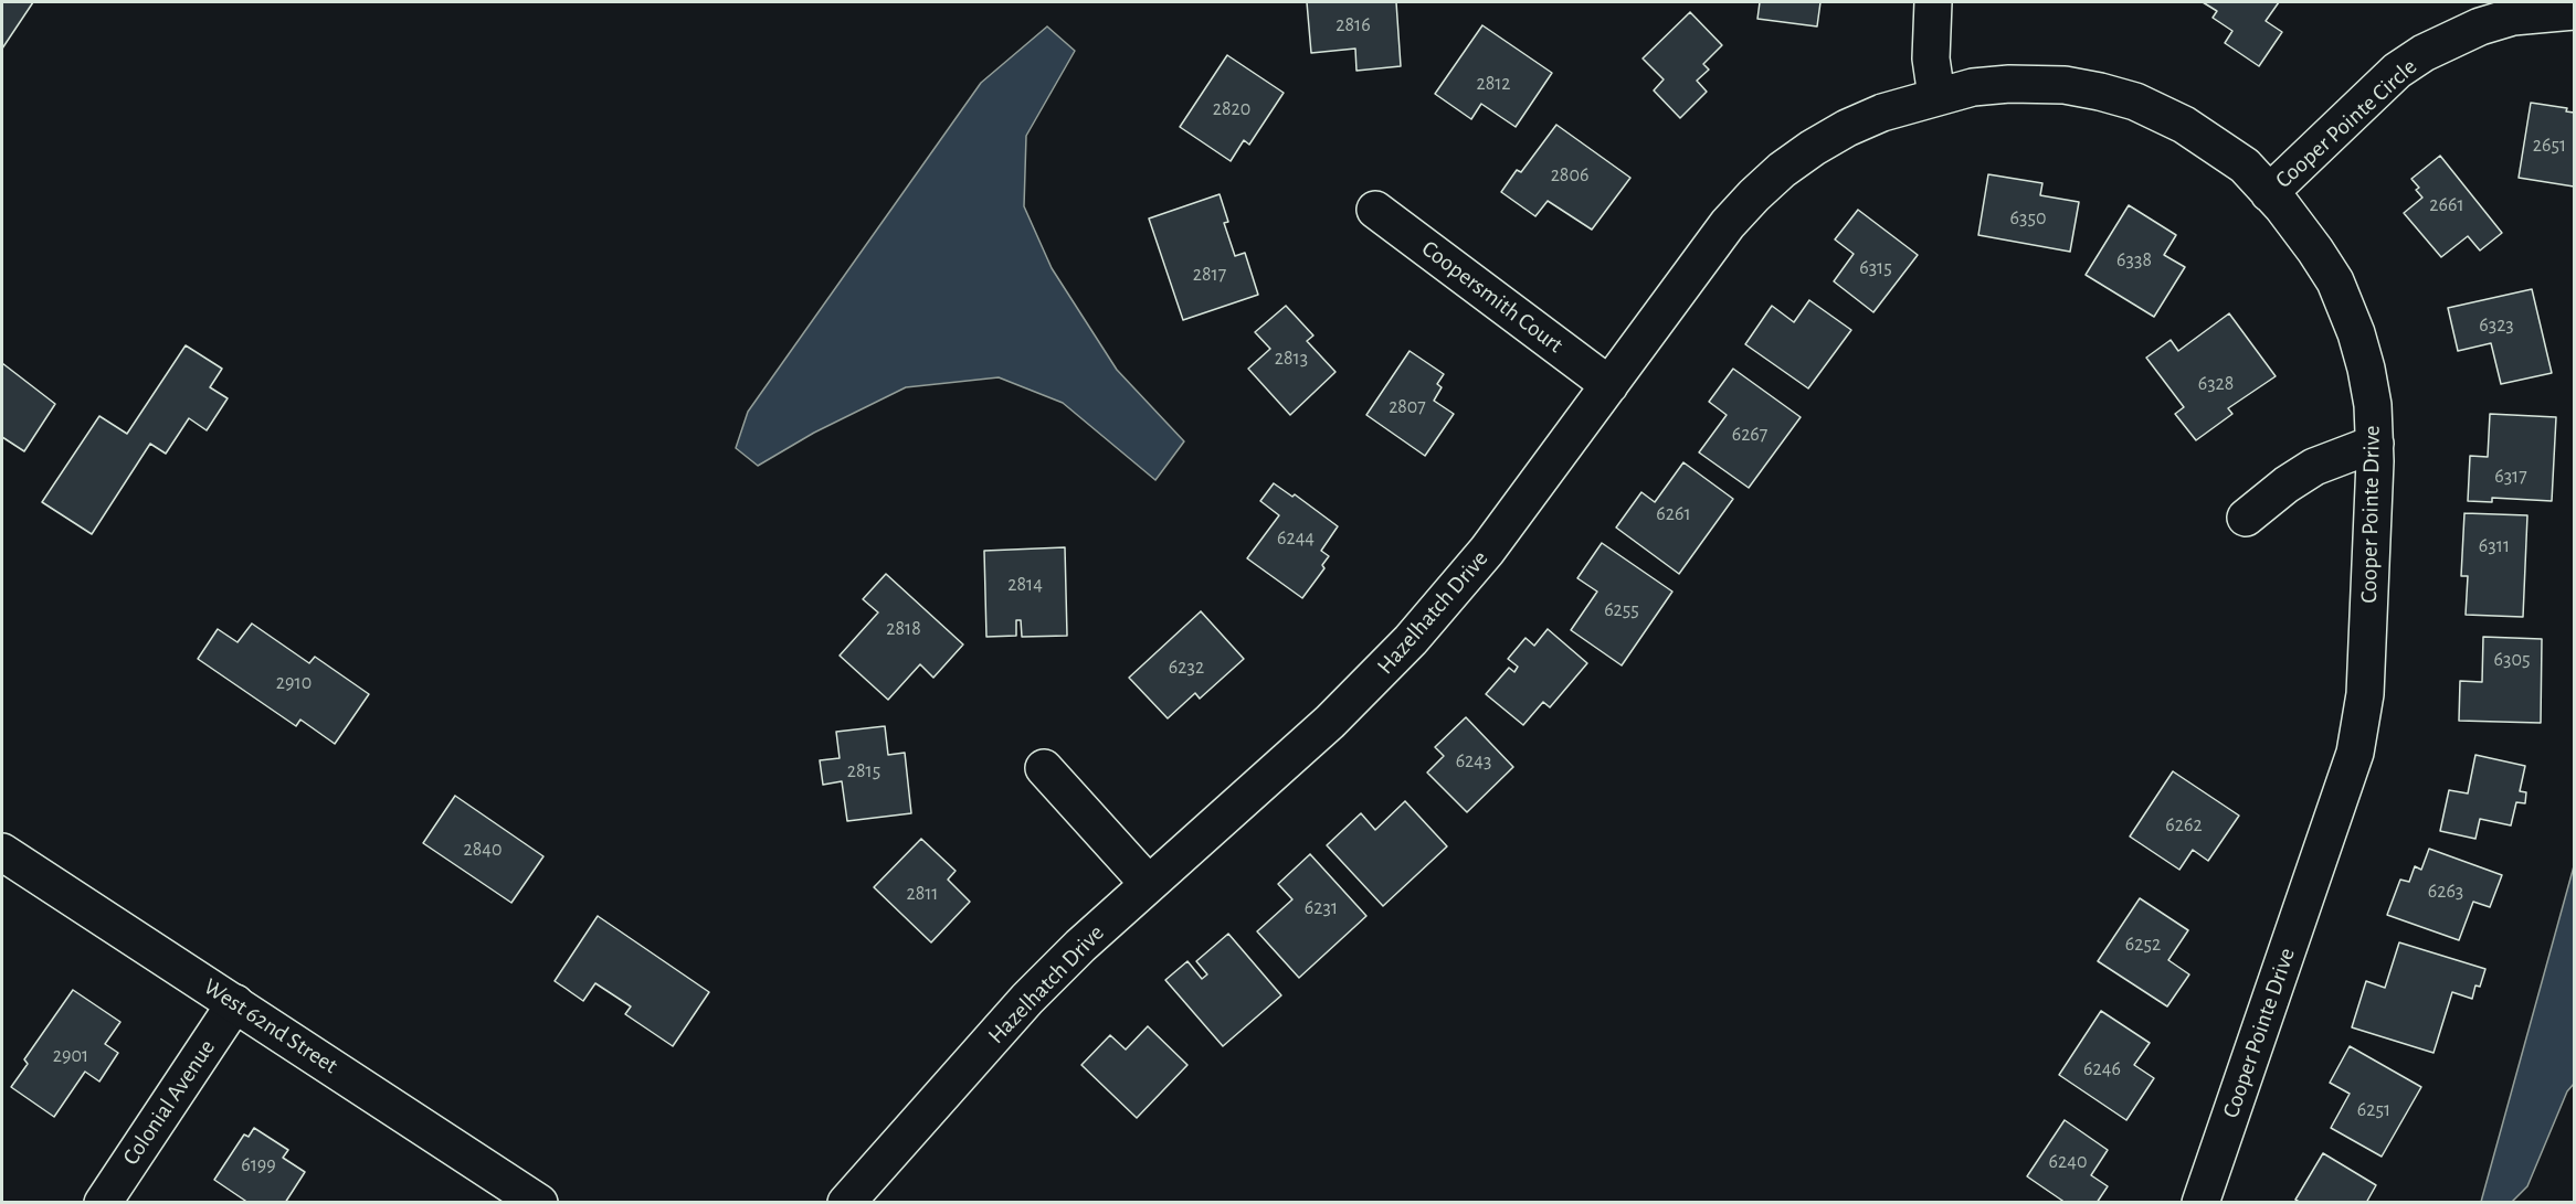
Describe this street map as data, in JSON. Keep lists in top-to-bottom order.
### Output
{
  "streets": {
    "street": [
      "Cooper Pointe Circle",
      "Coopersmith Court",
      "Cooper Pointe Drive",
      "Hazelhatch Drive",
      "West 62nd Street",
      "Colonial Avenue"
    ]
  },
  "crossings": [
    ["Cooper Pointe Circle", "Cooper Pointe Drive"],
    ["Coopersmith Court", "Hazelhatch Drive"],
    ["Cooper Pointe Drive", "Hazelhatch Drive"],
    ["West 62nd Street", "Colonial Avenue"]
  ],
  "house_numbers": [
    "2816",
    "2812",
    "2820",
    "2651",
    "2806",
    "2661",
    "6350",
    "6338",
    "6315",
    "2817",
    "6323",
    "2813",
    "6328",
    "2807",
    "6267",
    "6317",
    "6261",
    "6244",
    "6311",
    "2814",
    "6255",
    "2818",
    "6305",
    "6232",
    "2910",
    "6243",
    "2815",
    "6262",
    "2840",
    "6263",
    "2811",
    "6231",
    "6252",
    "2901",
    "6246",
    "6251",
    "6240",
    "6199"
  ]
}
